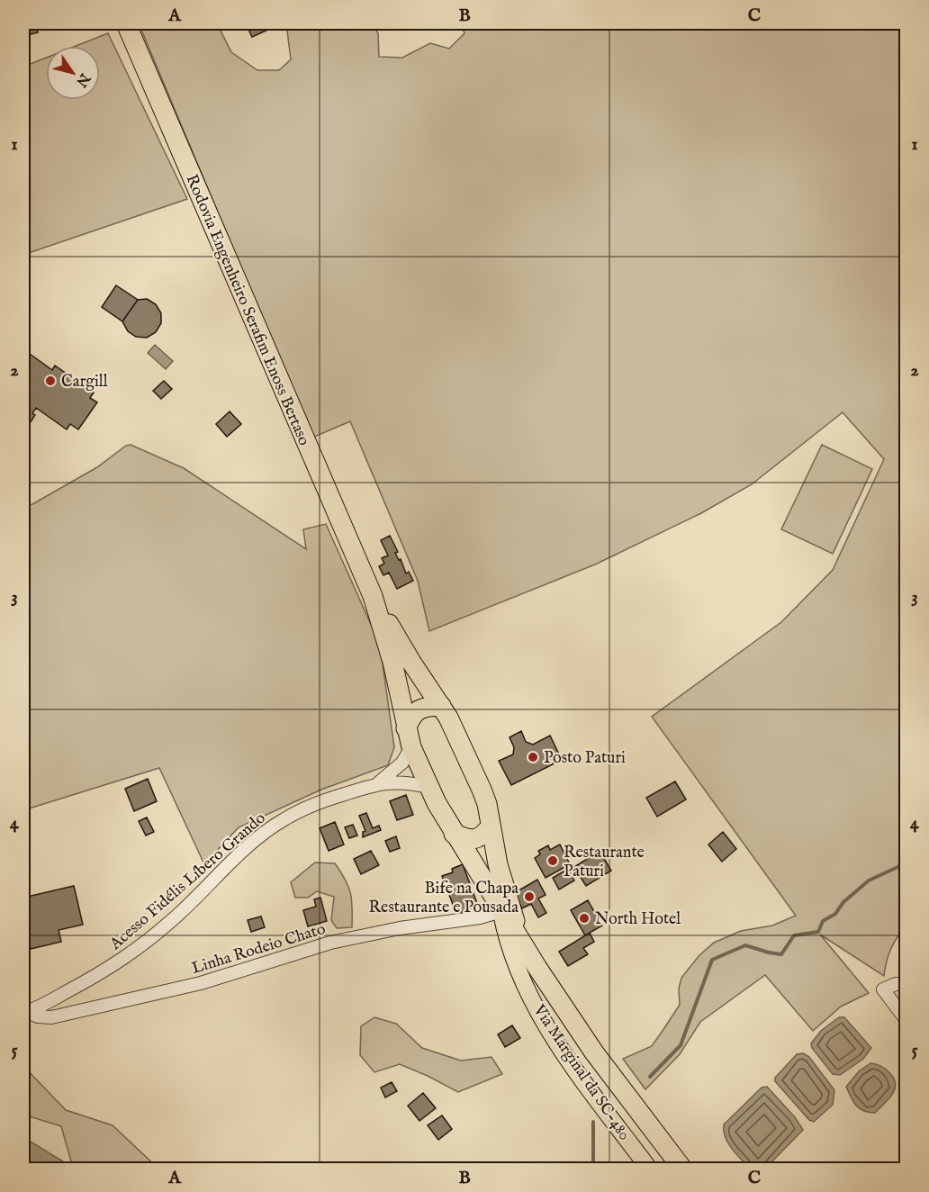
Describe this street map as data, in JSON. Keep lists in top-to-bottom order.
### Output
{
  "streets": {
    "highway": ["Rodovia Engenheiro Serafim Enoss Bertaso"],
    "main road": ["Via Marginal da SC-480"],
    "street": ["Acesso Fidélis Líbero Grando", "Linha Rodeio Chato"]
  },
  "crossings": [
    ["Rodovia Engenheiro Serafim Enoss Bertaso", "Acesso Fidélis Líbero Grando"],
    ["Rodovia Engenheiro Serafim Enoss Bertaso", "Linha Rodeio Chato"],
    ["Rodovia Engenheiro Serafim Enoss Bertaso", "Via Marginal da SC-480"],
    ["Acesso Fidélis Líbero Grando", "Linha Rodeio Chato"],
    ["Linha Rodeio Chato", "Via Marginal da SC-480"]
  ],
  "places": [
    "Cargill",
    "Posto Paturi",
    "Restaurante Paturi",
    "Bife na Chapa Restaurante e Pousada",
    "North Hotel"
  ],
  "north": "bottom right",
  "grid": {
    "columns": ["A", "B", "C"],
    "rows": [
      "1",
      "2",
      "3",
      "4",
      "5"
    ]
  }
}
